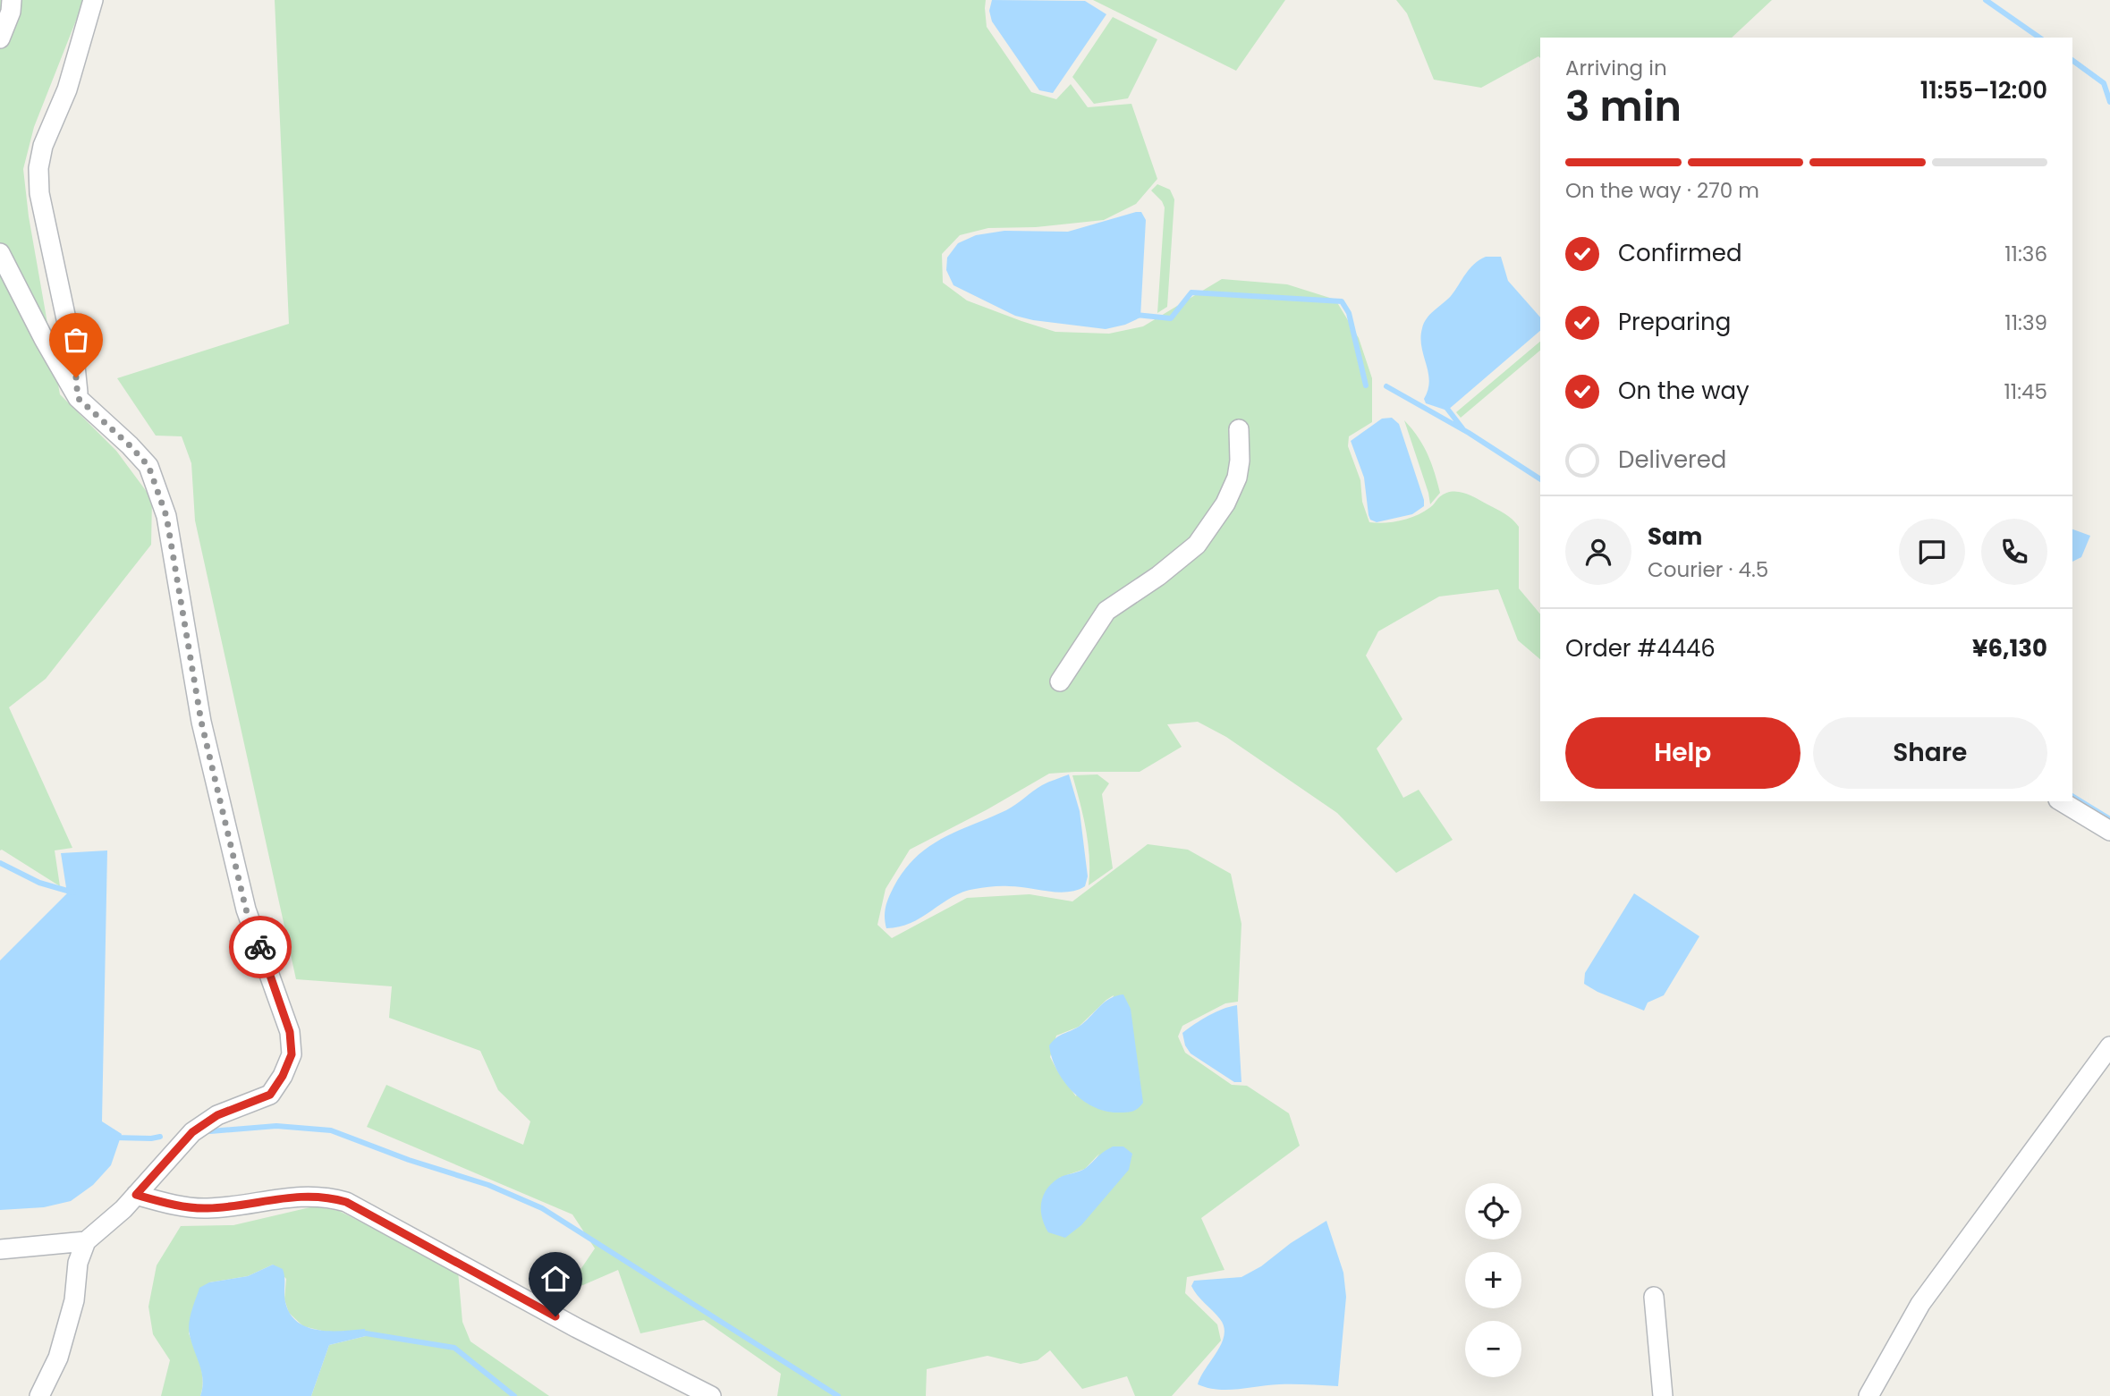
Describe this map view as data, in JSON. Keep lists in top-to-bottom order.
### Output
{
  "page": {
    "heading": ["3 min", "Arriving in", "11:55–12:00"],
    "panel": [
      "Sam",
      "Courier · 4.5",
      "Order #4446",
      "¥6,130"
    ],
    "bar": "On the way · 270 m",
    "list": [
      ["Confirmed", "11:36"],
      ["Preparing", "11:39"],
      ["On the way", "11:45"],
      "Delivered"
    ],
    "buttons": ["Help", "Share"],
    "map_buttons": ["+", "−"]
  }
}
